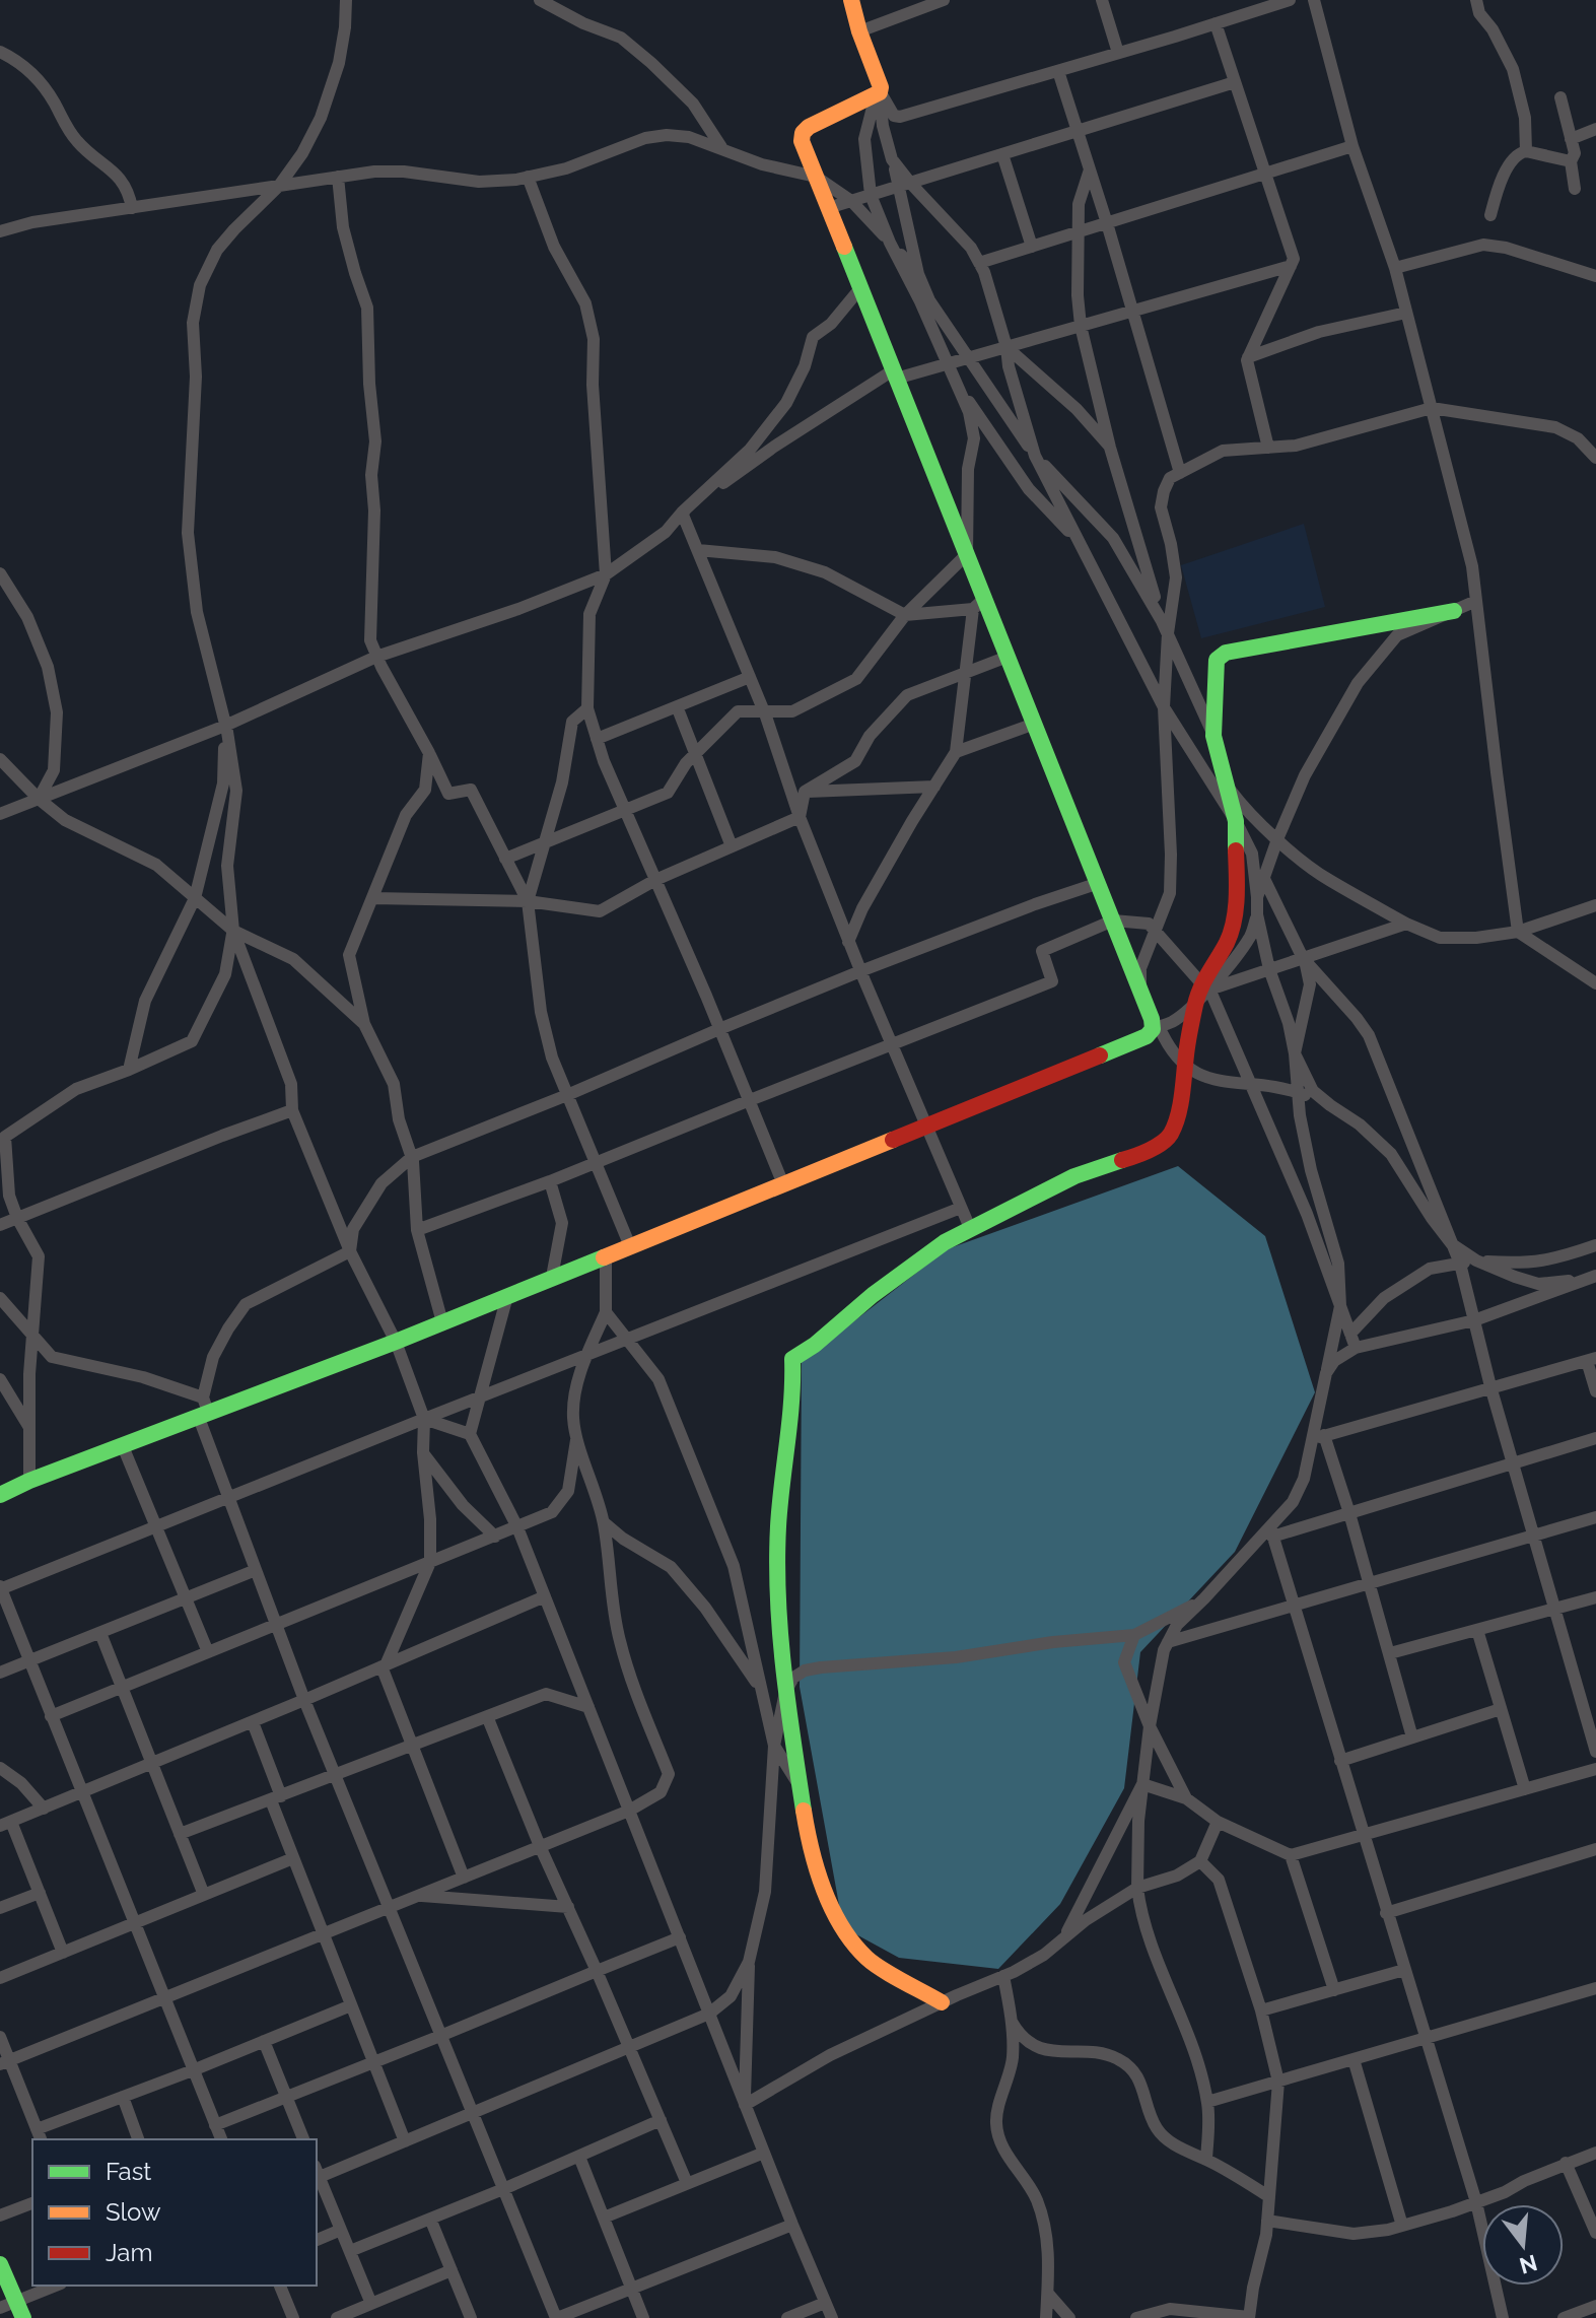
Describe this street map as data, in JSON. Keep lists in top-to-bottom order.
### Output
{
  "legend": ["Fast", "Slow", "Jam"],
  "north": "bottom"
}
